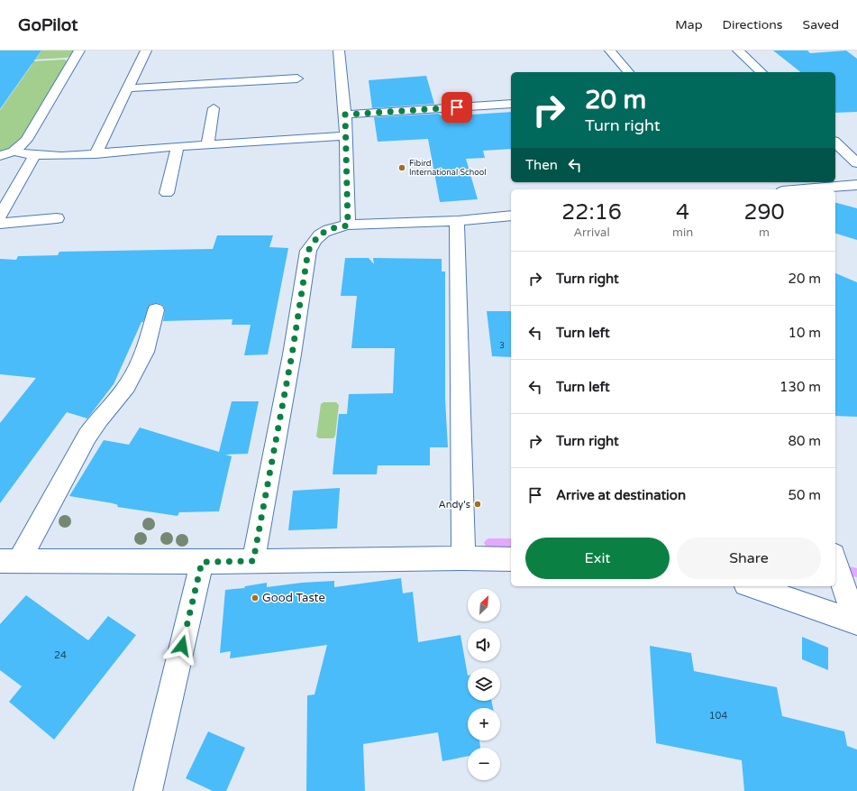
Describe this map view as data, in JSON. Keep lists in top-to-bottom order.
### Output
{
  "places": ["Fibird International School", "Andy's", "Good Taste"],
  "house_numbers": ["3", "24", "104"],
  "north": "top right",
  "page": {
    "header": "GoPilot",
    "nav": ["Map", "Directions", "Saved"],
    "turn": ["20 m", "Turn right"],
    "then": "Then",
    "eta": [
      "22:16",
      "Arrival",
      "4",
      "min",
      "290",
      "m"
    ],
    "list": [
      {
        "name": "Turn right",
        "value": "20 m"
      },
      {
        "name": "Turn left",
        "value": "10 m"
      },
      {
        "name": "Turn left",
        "value": "130 m"
      },
      {
        "name": "Turn right",
        "value": "80 m"
      },
      {
        "name": "Arrive at destination",
        "value": "50 m"
      }
    ],
    "buttons": ["Exit", "Share"],
    "map_buttons": ["+", "−"]
  }
}
